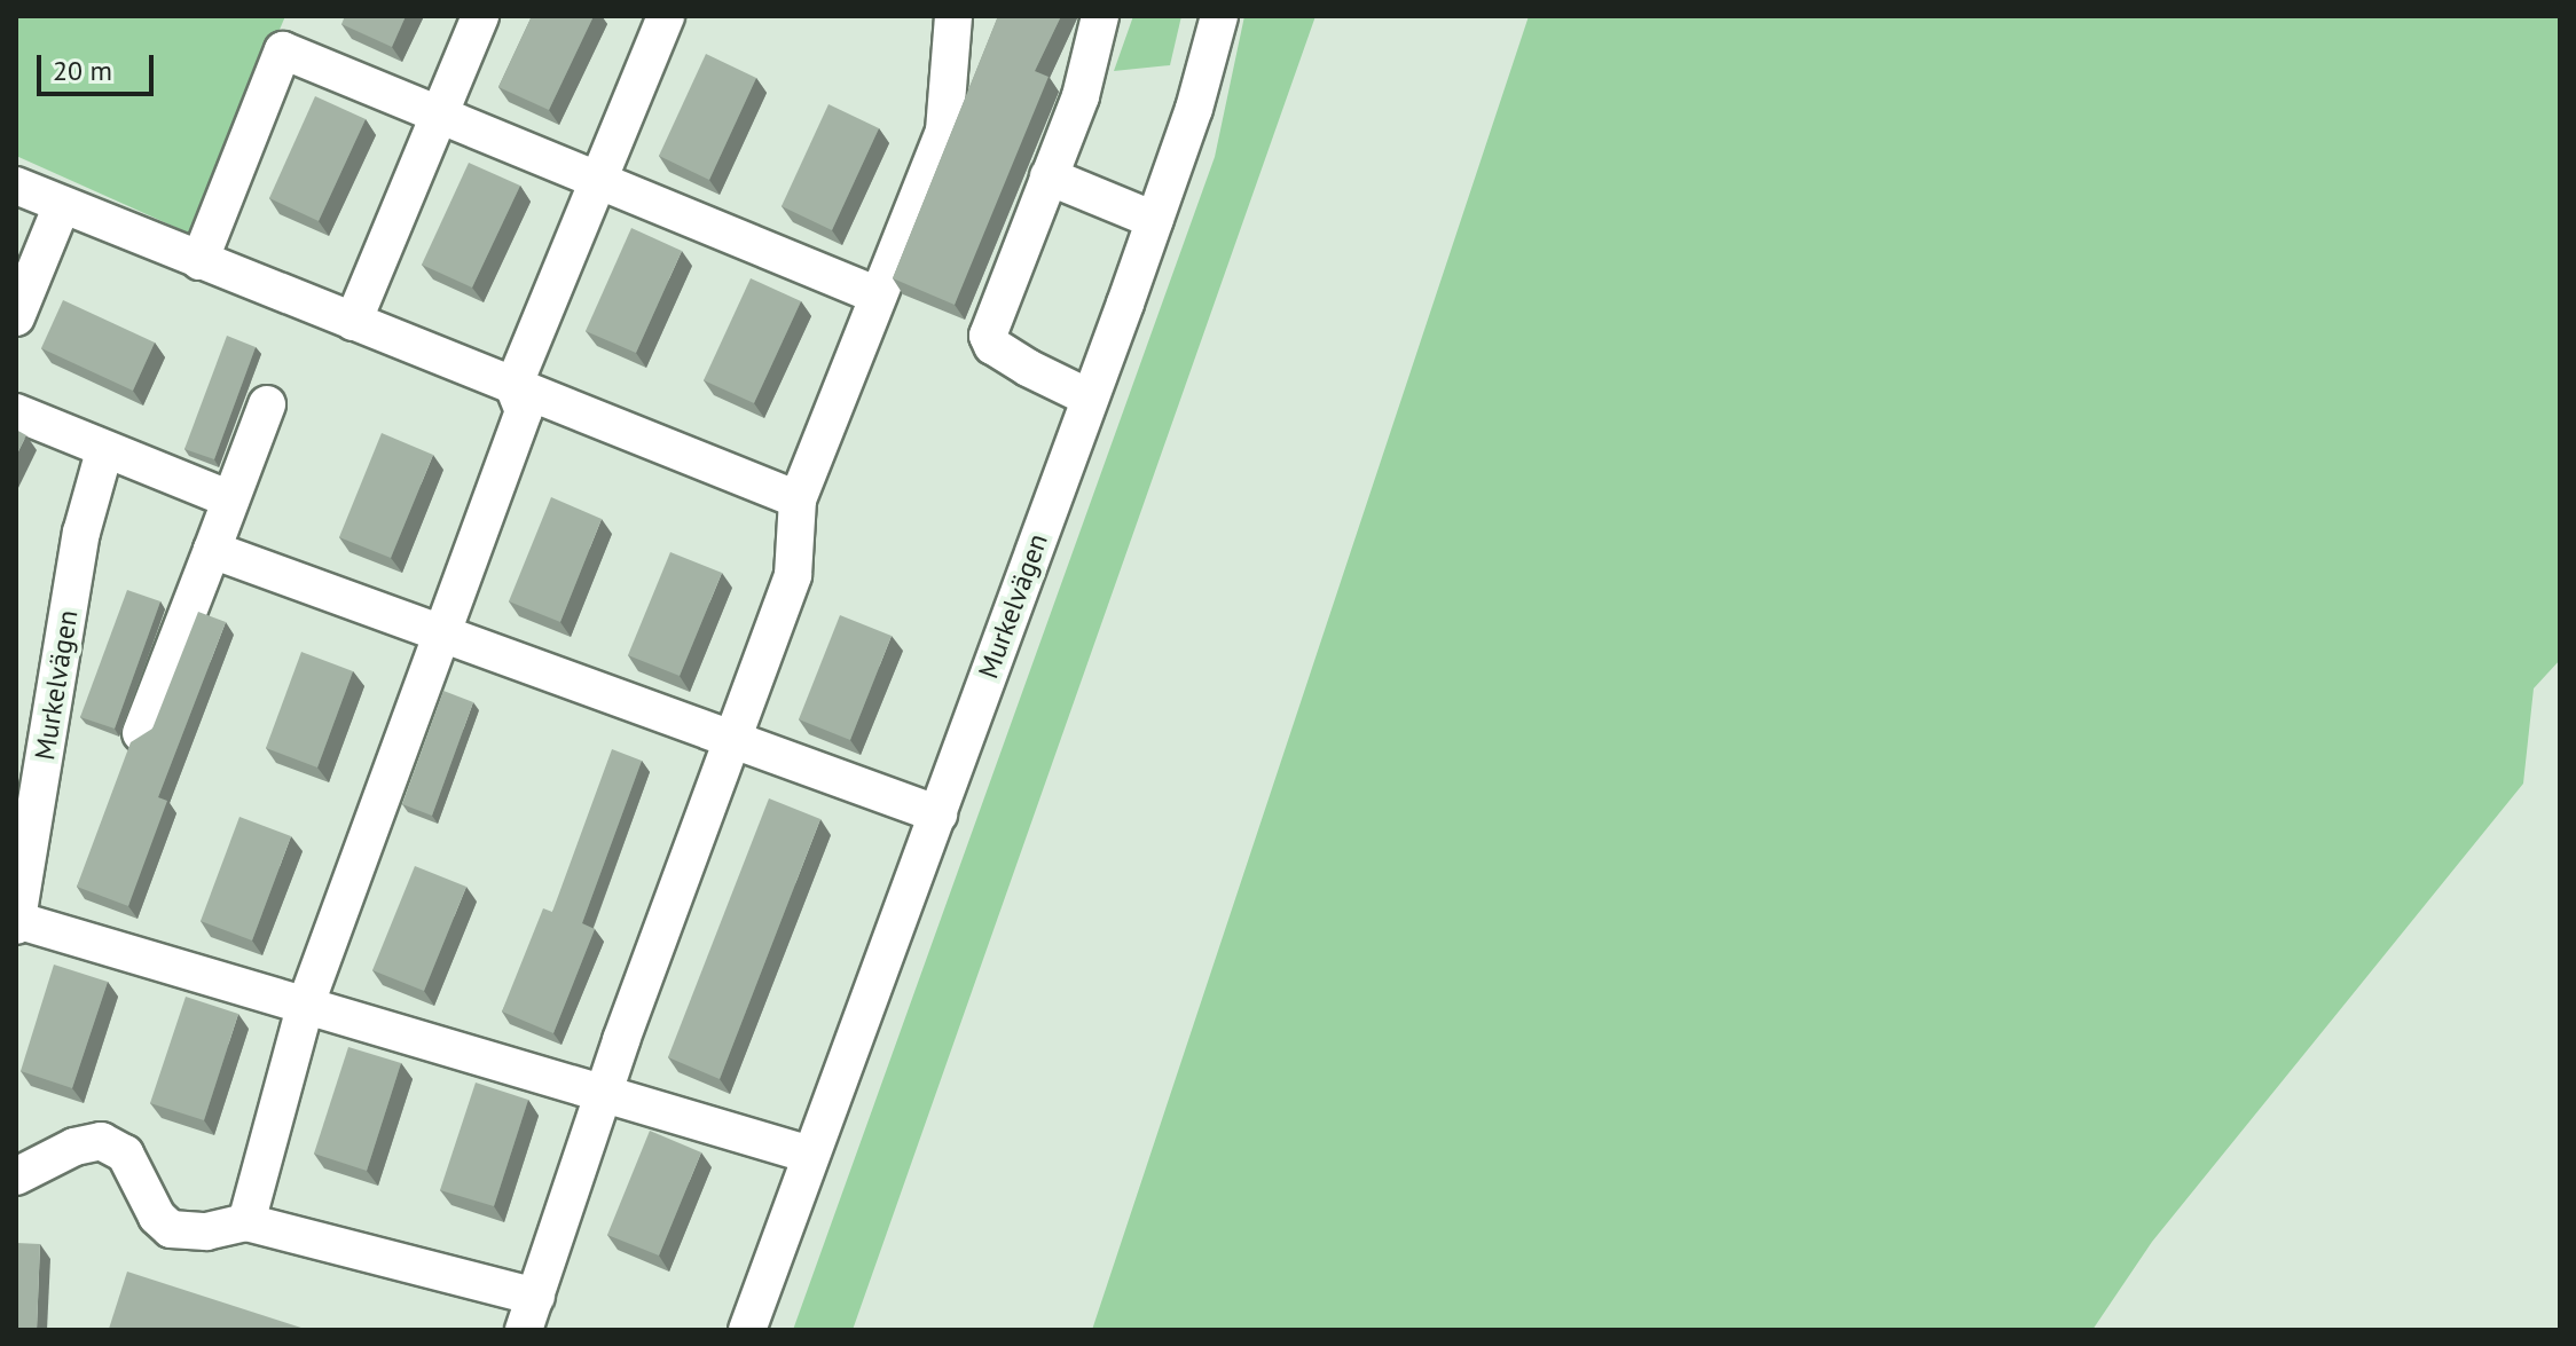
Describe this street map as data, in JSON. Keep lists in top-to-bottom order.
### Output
{
  "streets": {
    "street": ["Murkelvägen"]
  },
  "scale_bar": "20 m"
}
